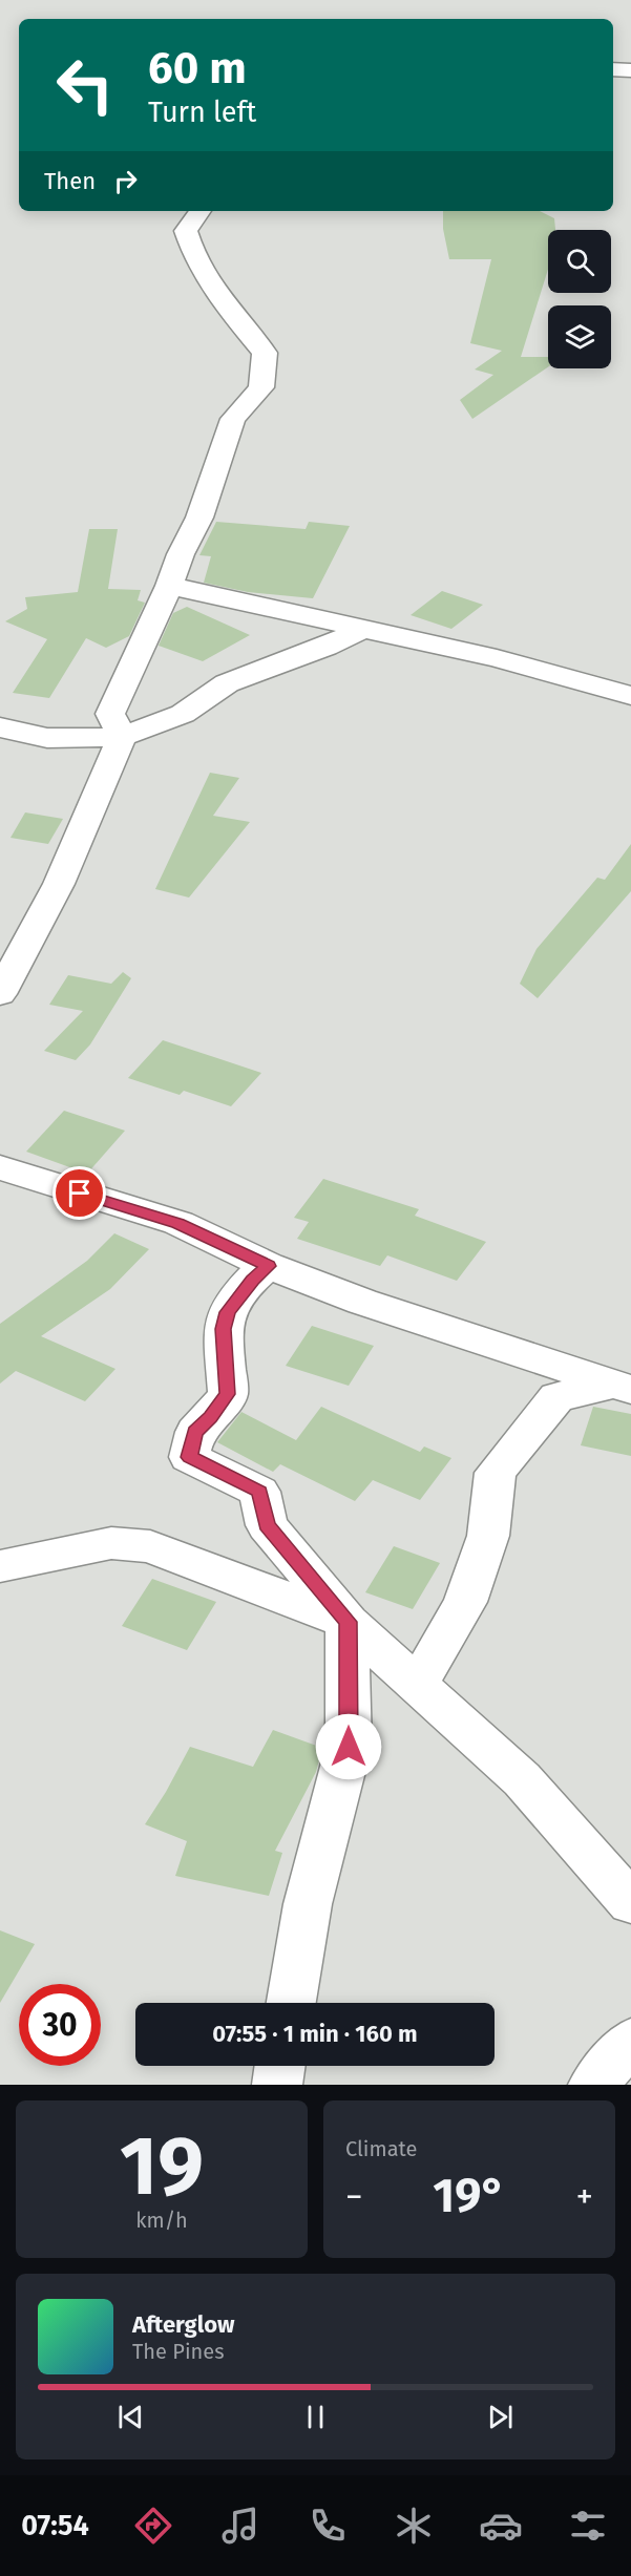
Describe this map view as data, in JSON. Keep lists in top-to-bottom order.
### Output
{
  "page": {
    "turn": ["60 m", "Turn left"],
    "then": "Then",
    "limit": "30",
    "trip": "07:55 · 1 min · 160 m",
    "tile": [
      ["19", "km/h"],
      "Climate"
    ],
    "heat": ["−", "19°", "+"],
    "song": ["Afterglow", "The Pines"],
    "tabs": "07:54"
  }
}
